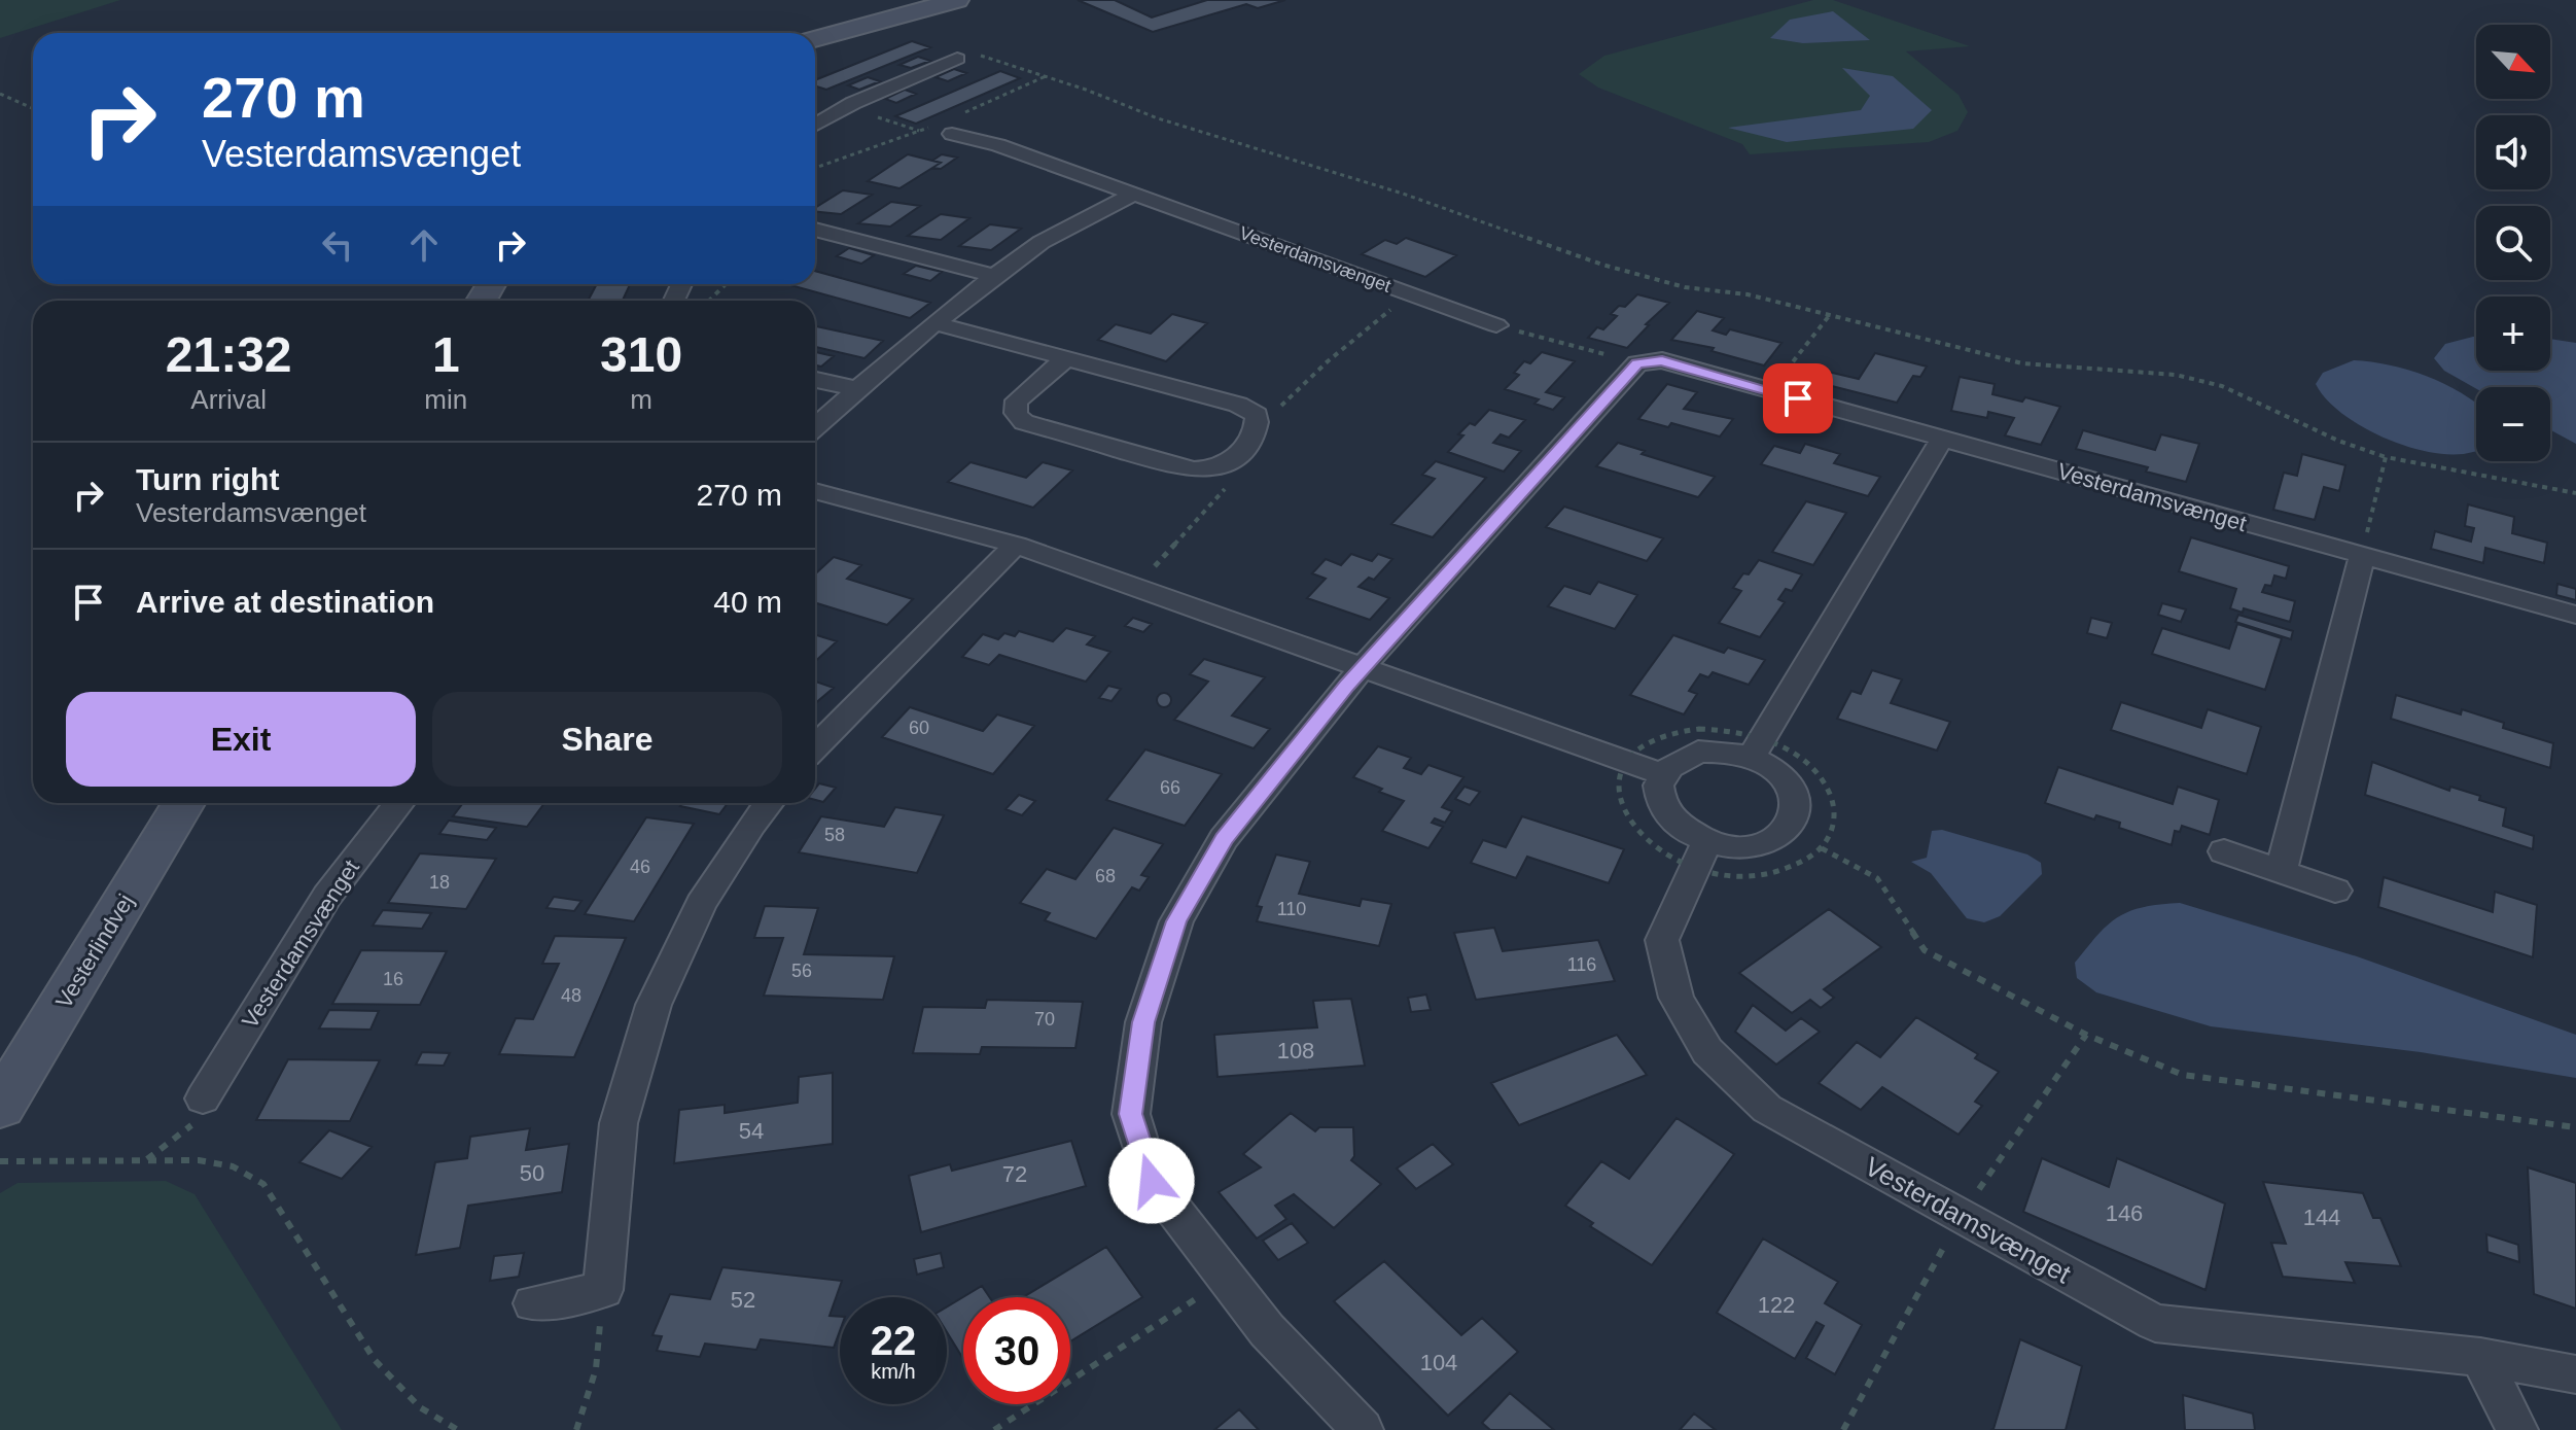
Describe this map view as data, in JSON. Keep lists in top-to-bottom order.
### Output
{
  "streets": {
    "street": ["Vesterdamsvænget", "Vesterlindvej"]
  },
  "house_numbers": [
    "60",
    "66",
    "58",
    "46",
    "68",
    "18",
    "110",
    "116",
    "56",
    "16",
    "48",
    "70",
    "108",
    "54",
    "50",
    "72",
    "146",
    "144",
    "52",
    "122",
    "104"
  ],
  "north": "bottom right",
  "page": {
    "map_buttons": ["+", "−"],
    "turn": ["270 m", "Vesterdamsvænget"],
    "eta": [
      "21:32",
      "Arrival",
      "1",
      "min",
      "310",
      "m"
    ],
    "list": [
      {
        "name": "Turn right",
        "note": "Vesterdamsvænget",
        "value": "270 m"
      },
      {
        "name": "Arrive at destination",
        "value": "40 m"
      }
    ],
    "buttons": ["Exit", "Share"],
    "speed": "22 km/h",
    "limit": "30"
  }
}
